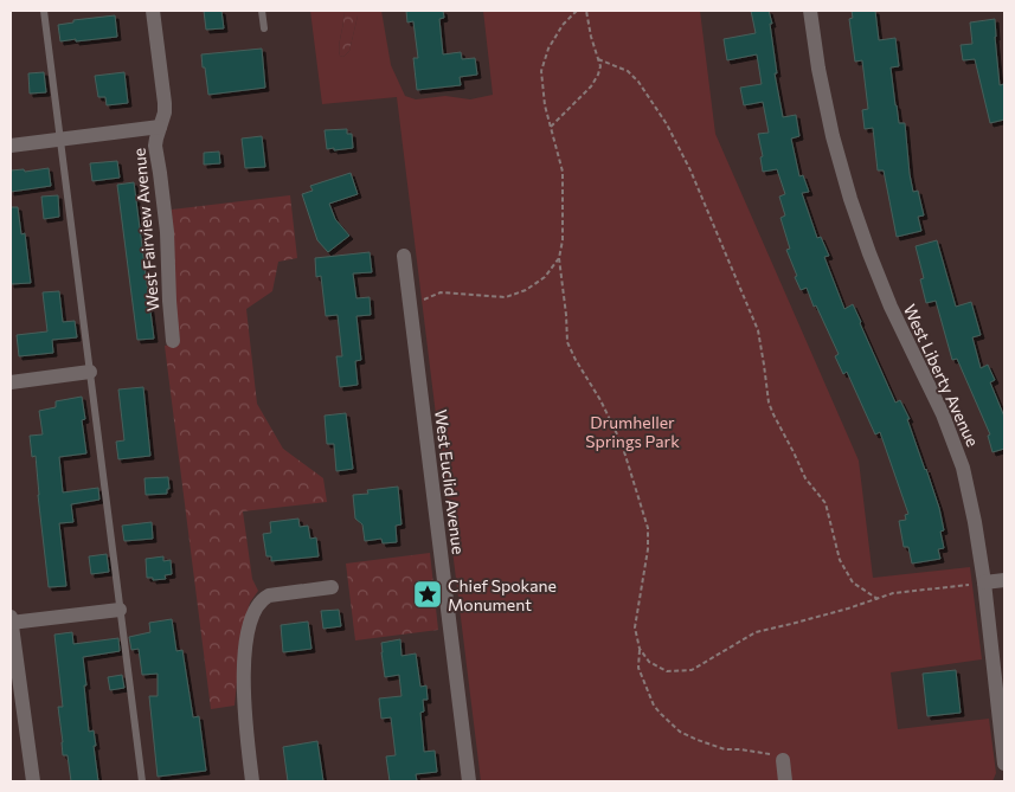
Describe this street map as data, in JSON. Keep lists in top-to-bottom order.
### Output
{
  "streets": {
    "street": ["West Fairview Avenue", "West Liberty Avenue", "West Euclid Avenue"]
  },
  "parks": ["Drumheller Springs Park"],
  "places": {
    "place": ["Chief Spokane Monument"]
  }
}
